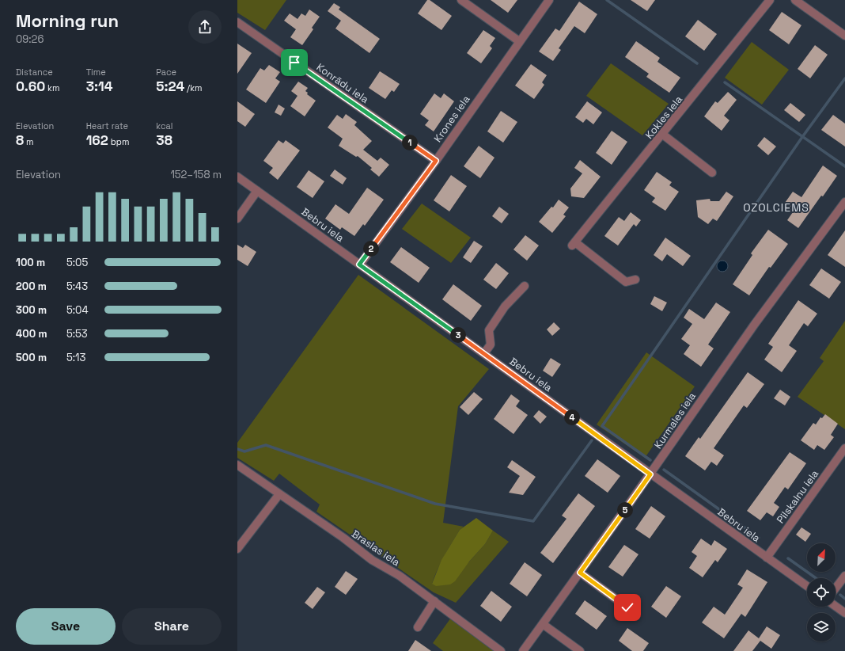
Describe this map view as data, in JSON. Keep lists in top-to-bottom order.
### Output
{
  "streets": {
    "street": [
      "Konrādu iela",
      "Kokles iela",
      "Krones iela",
      "Bebru iela",
      "Kurmales iela",
      "Pilskalnu iela",
      "Braslas iela"
    ]
  },
  "crossings": [
    ["Konrādu iela", "Krones iela"],
    ["Krones iela", "Bebru iela"],
    ["Bebru iela", "Kurmales iela"],
    ["Bebru iela", "Pilskalnu iela"]
  ],
  "districts": ["OZOLCIEMS"],
  "north": "top right",
  "page": {
    "heading": ["Morning run", "09:26"],
    "stats": [
      ["Distance", "0.60 km"],
      ["Time", "3:14"],
      ["Pace", "5:24 /km"],
      ["Elevation", "8 m"],
      ["Heart rate", "162 bpm"],
      ["kcal", "38"]
    ],
    "pins": [
      "1",
      "2",
      "3",
      "4",
      "5"
    ],
    "chart": ["Elevation", "152–158 m"],
    "list": [
      {
        "name": "100 m",
        "note": "5:05"
      },
      {
        "name": "200 m",
        "note": "5:43"
      },
      {
        "name": "300 m",
        "note": "5:04"
      },
      {
        "name": "400 m",
        "note": "5:53"
      },
      {
        "name": "500 m",
        "note": "5:13"
      }
    ],
    "buttons": ["Save", "Share"]
  }
}
